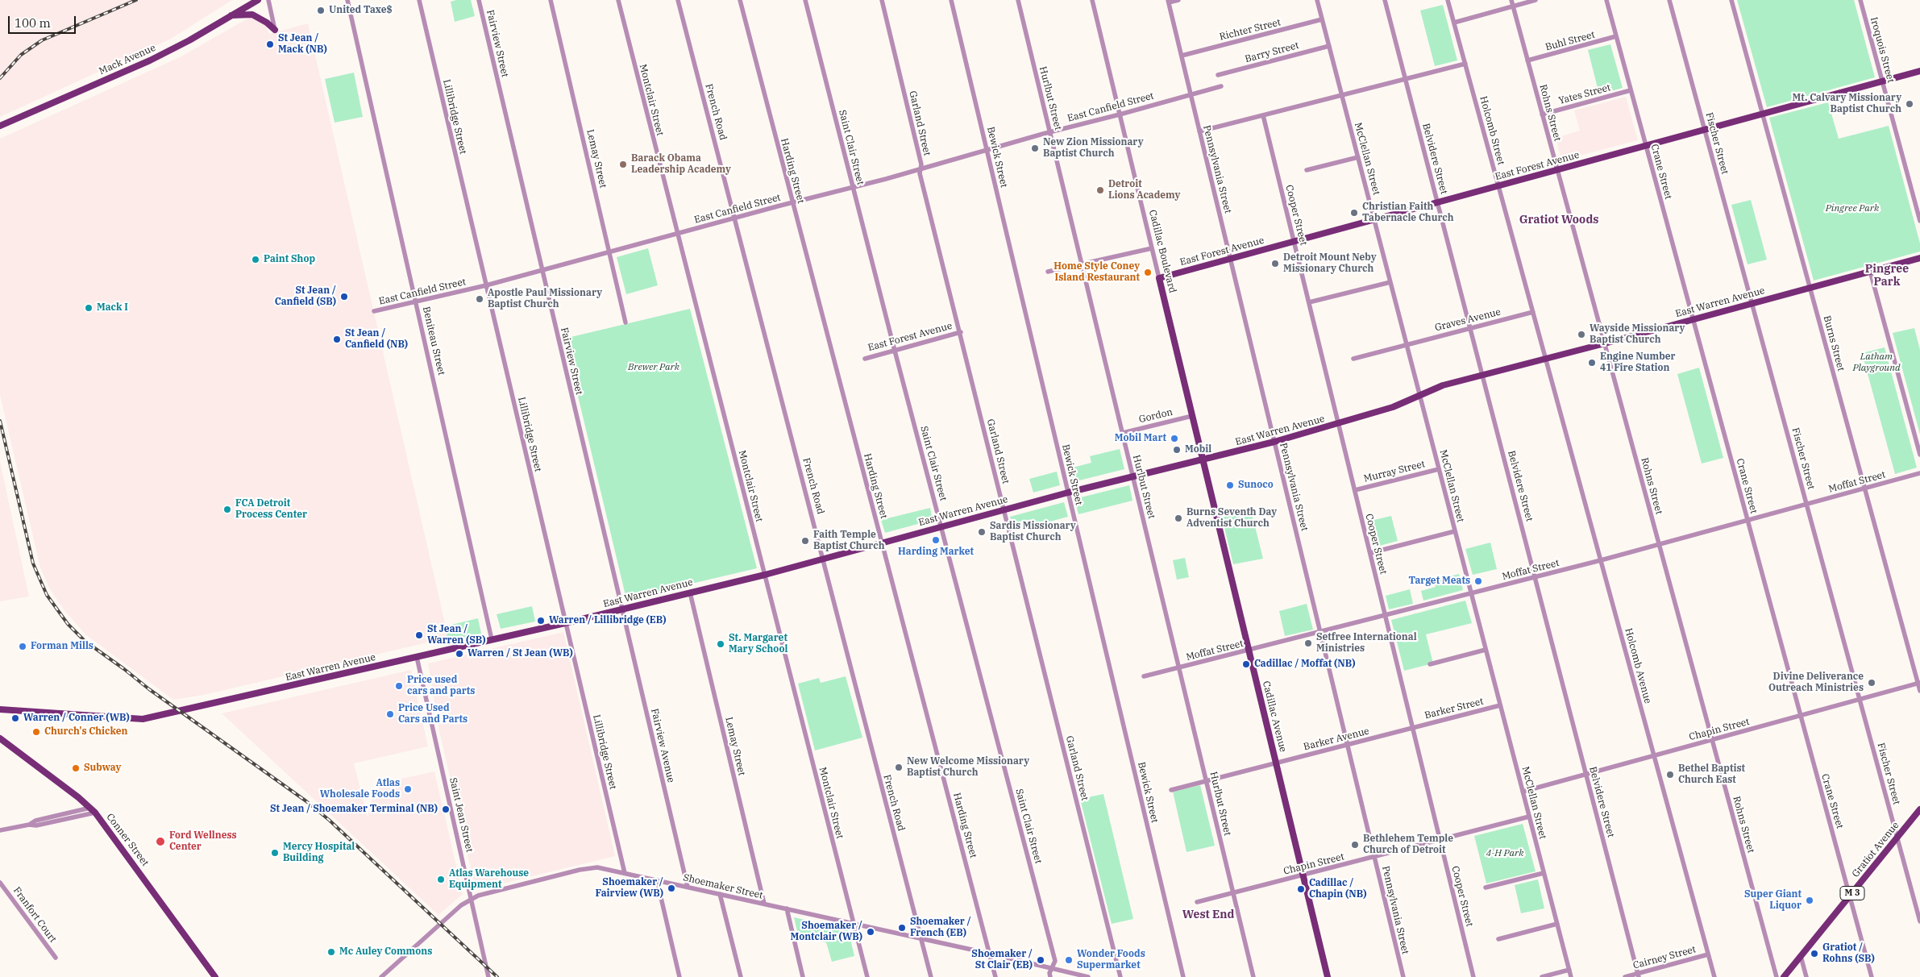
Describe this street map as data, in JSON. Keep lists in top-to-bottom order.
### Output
{
  "streets": {
    "main road": [
      "Mack Avenue",
      "East Forest Avenue",
      "Cadillac Boulevard",
      "East Warren Avenue",
      "Cadillac Avenue",
      "Conner Street",
      "Gratiot Avenue",
      "M 3"
    ],
    "street": [
      "Richter Street",
      "Buhl Street",
      "Fairview Street",
      "Iroquois Street",
      "Barry Street",
      "Yates Street",
      "Hurlbut Street",
      "Montclair Street",
      "East Canfield Street",
      "French Road",
      "Rohns Street",
      "Lillibridge Street",
      "Garland Street",
      "Holcomb Street",
      "Fischer Street",
      "Saint Clair Street",
      "Bewick Street",
      "Lemay Street",
      "McClellan Street",
      "Belvidere Street",
      "Pennsylvania Street",
      "Harding Street",
      "Crane Street",
      "Cooper Street",
      "Graves Avenue",
      "Beniteau Street",
      "Burns Street",
      "Gordon",
      "Murray Street",
      "Moffat Street",
      "Holcomb Avenue",
      "Barker Street",
      "Chapin Street",
      "Barker Avenue",
      "Fairview Avenue",
      "Saint Jean Street",
      "Shoemaker Street",
      "Franfort Court",
      "Cairney Street"
    ]
  },
  "crossings": [
    ["Richter Street", "McClellan Street"],
    ["Richter Street", "Pennsylvania Street"],
    ["Buhl Street", "Rohns Street"],
    ["Buhl Street", "Crane Street"],
    ["Fairview Street", "East Canfield Street"],
    ["Fairview Street", "East Warren Avenue"],
    ["Fairview Street", "Fairview Avenue"],
    ["Iroquois Street", "East Forest Avenue"],
    ["Barry Street", "McClellan Street"],
    ["Yates Street", "Rohns Street"],
    ["Yates Street", "Crane Street"],
    ["Hurlbut Street", "East Canfield Street"],
    ["Hurlbut Street", "East Warren Avenue"],
    ["Hurlbut Street", "Gordon"],
    ["Hurlbut Street", "Moffat Street"],
    ["Hurlbut Street", "Chapin Street"],
    ["Hurlbut Street", "Barker Avenue"],
    ["Montclair Street", "East Canfield Street"],
    ["Montclair Street", "East Warren Avenue"],
    ["Montclair Street", "Shoemaker Street"],
    ["East Canfield Street", "French Road"],
    ["East Canfield Street", "Lillibridge Street"],
    ["East Canfield Street", "Garland Street"],
    ["East Canfield Street", "Saint Clair Street"],
    ["East Canfield Street", "Bewick Street"],
    ["East Canfield Street", "Lemay Street"],
    ["East Canfield Street", "Pennsylvania Street"],
    ["East Canfield Street", "Harding Street"],
    ["East Canfield Street", "Cadillac Boulevard"],
    ["East Canfield Street", "Beniteau Street"],
    ["French Road", "East Warren Avenue"],
    ["French Road", "Shoemaker Street"],
    ["Rohns Street", "East Forest Avenue"],
    ["Rohns Street", "East Warren Avenue"],
    ["Rohns Street", "Moffat Street"],
    ["Rohns Street", "Chapin Street"],
    ["Lillibridge Street", "East Warren Avenue"],
    ["Lillibridge Street", "Shoemaker Street"],
    ["Garland Street", "East Forest Avenue"],
    ["Garland Street", "East Warren Avenue"],
    ["Holcomb Street", "East Forest Avenue"],
    ["Holcomb Street", "East Warren Avenue"],
    ["Holcomb Street", "Graves Avenue"],
    ["Holcomb Street", "Holcomb Avenue"],
    ["Fischer Street", "East Forest Avenue"],
    ["Fischer Street", "East Warren Avenue"],
    ["Fischer Street", "Moffat Street"],
    ["Fischer Street", "Chapin Street"],
    ["Fischer Street", "Gratiot Avenue"],
    ["Saint Clair Street", "East Forest Avenue"],
    ["Saint Clair Street", "East Warren Avenue"],
    ["Saint Clair Street", "Shoemaker Street"],
    ["Bewick Street", "East Warren Avenue"],
    ["Lemay Street", "East Warren Avenue"],
    ["Lemay Street", "Shoemaker Street"],
    ["McClellan Street", "East Forest Avenue"],
    ["McClellan Street", "East Warren Avenue"],
    ["McClellan Street", "Graves Avenue"],
    ["McClellan Street", "Murray Street"],
    ["McClellan Street", "Moffat Street"],
    ["McClellan Street", "Barker Street"],
    ["McClellan Street", "Chapin Street"],
    ["Belvidere Street", "East Forest Avenue"],
    ["Belvidere Street", "East Warren Avenue"],
    ["Belvidere Street", "Graves Avenue"],
    ["Belvidere Street", "Moffat Street"],
    ["Belvidere Street", "Chapin Street"],
    ["Belvidere Street", "Cairney Street"],
    ["East Forest Avenue", "Pennsylvania Street"],
    ["East Forest Avenue", "Crane Street"],
    ["East Forest Avenue", "Cooper Street"],
    ["East Forest Avenue", "Cadillac Boulevard"],
    ["East Forest Avenue", "Burns Street"],
    ["Pennsylvania Street", "East Warren Avenue"],
    ["Pennsylvania Street", "Moffat Street"],
    ["Pennsylvania Street", "Chapin Street"],
    ["Pennsylvania Street", "Barker Avenue"],
    ["Harding Street", "East Warren Avenue"],
    ["Harding Street", "Shoemaker Street"],
    ["Crane Street", "East Warren Avenue"],
    ["Crane Street", "Moffat Street"],
    ["Crane Street", "Chapin Street"],
    ["Crane Street", "Gratiot Avenue"],
    ["Cooper Street", "East Warren Avenue"],
    ["Cooper Street", "Murray Street"],
    ["Cooper Street", "Moffat Street"],
    ["Cooper Street", "Barker Street"],
    ["Cooper Street", "Chapin Street"],
    ["Cooper Street", "Barker Avenue"],
    ["Cadillac Boulevard", "East Warren Avenue"],
    ["Cadillac Boulevard", "Gordon"],
    ["Cadillac Boulevard", "Cadillac Avenue"],
    ["East Warren Avenue", "Beniteau Street"],
    ["East Warren Avenue", "Burns Street"],
    ["East Warren Avenue", "Holcomb Avenue"],
    ["East Warren Avenue", "Cadillac Avenue"],
    ["East Warren Avenue", "Fairview Avenue"],
    ["East Warren Avenue", "Saint Jean Street"],
    ["Burns Street", "Moffat Street"],
    ["Burns Street", "Chapin Street"],
    ["Moffat Street", "Holcomb Avenue"],
    ["Moffat Street", "Cadillac Avenue"],
    ["Holcomb Avenue", "Chapin Street"],
    ["Holcomb Avenue", "Cairney Street"],
    ["Barker Street", "Barker Avenue"],
    ["Cadillac Avenue", "Chapin Street"],
    ["Cadillac Avenue", "Barker Avenue"],
    ["Fairview Avenue", "Shoemaker Street"],
    ["Saint Jean Street", "Shoemaker Street"]
  ],
  "districts": ["Gratiot Woods", "Pingree Park", "West End"],
  "parks": [
    "Pingree Park",
    "Latham Playground",
    "Brewer Park",
    "4-H Park"
  ],
  "places": [
    "United Taxe$",
    "St Jean / Mack (NB)",
    "Mt. Calvary Missionary Baptist Church",
    "New Zion Missionary Baptist Church",
    "Barack Obama Leadership Academy",
    "Detroit Lions Academy",
    "Christian Faith Tabernacle Church",
    "Paint Shop",
    "Detroit Mount Neby Missionary Church",
    "Home Style Coney Island Restaurant",
    "St Jean / Canfield (SB)",
    "Apostle Paul Missionary Baptist Church",
    "Mack I",
    "Wayside Missionary Baptist Church",
    "St Jean / Canfield (NB)",
    "Engine Number 41 Fire Station",
    "Mobil Mart",
    "Mobil",
    "Sunoco",
    "FCA Detroit Process Center",
    "Burns Seventh Day Adventist Church",
    "Sardis Missionary Baptist Church",
    "Harding Market",
    "Faith Temple Baptist Church",
    "Target Meats",
    "Warren / Lillibridge (EB)",
    "St Jean / Warren (SB)",
    "Setfree International Ministries",
    "St. Margaret Mary School",
    "Forman Mills",
    "Warren / St Jean (WB)",
    "Cadillac / Moffat (NB)",
    "Divine Deliverance Outreach Ministries",
    "Price used cars and parts",
    "Price Used Cars and Parts",
    "Warren / Conner (WB)",
    "Church's Chicken",
    "New Welcome Missionary Baptist Church",
    "Subway",
    "Bethel Baptist Church East",
    "Atlas Wholesale Foods",
    "St Jean / Shoemaker Terminal (NB)",
    "Ford Wellness Center",
    "Bethlehem Temple Church of Detroit",
    "Mercy Hospital Building",
    "Atlas Warehouse Equipment",
    "Shoemaker / Fairview (WB)",
    "Cadillac / Chapin (NB)",
    "Super Giant Liquor",
    "Shoemaker / French (EB)",
    "Shoemaker / Montclair (WB)",
    "Mc Auley Commons",
    "Gratiot / Rohns (SB)",
    "Shoemaker / St Clair (EB)",
    "Wonder Foods Supermarket"
  ],
  "scale_bar": "100 m"
}
